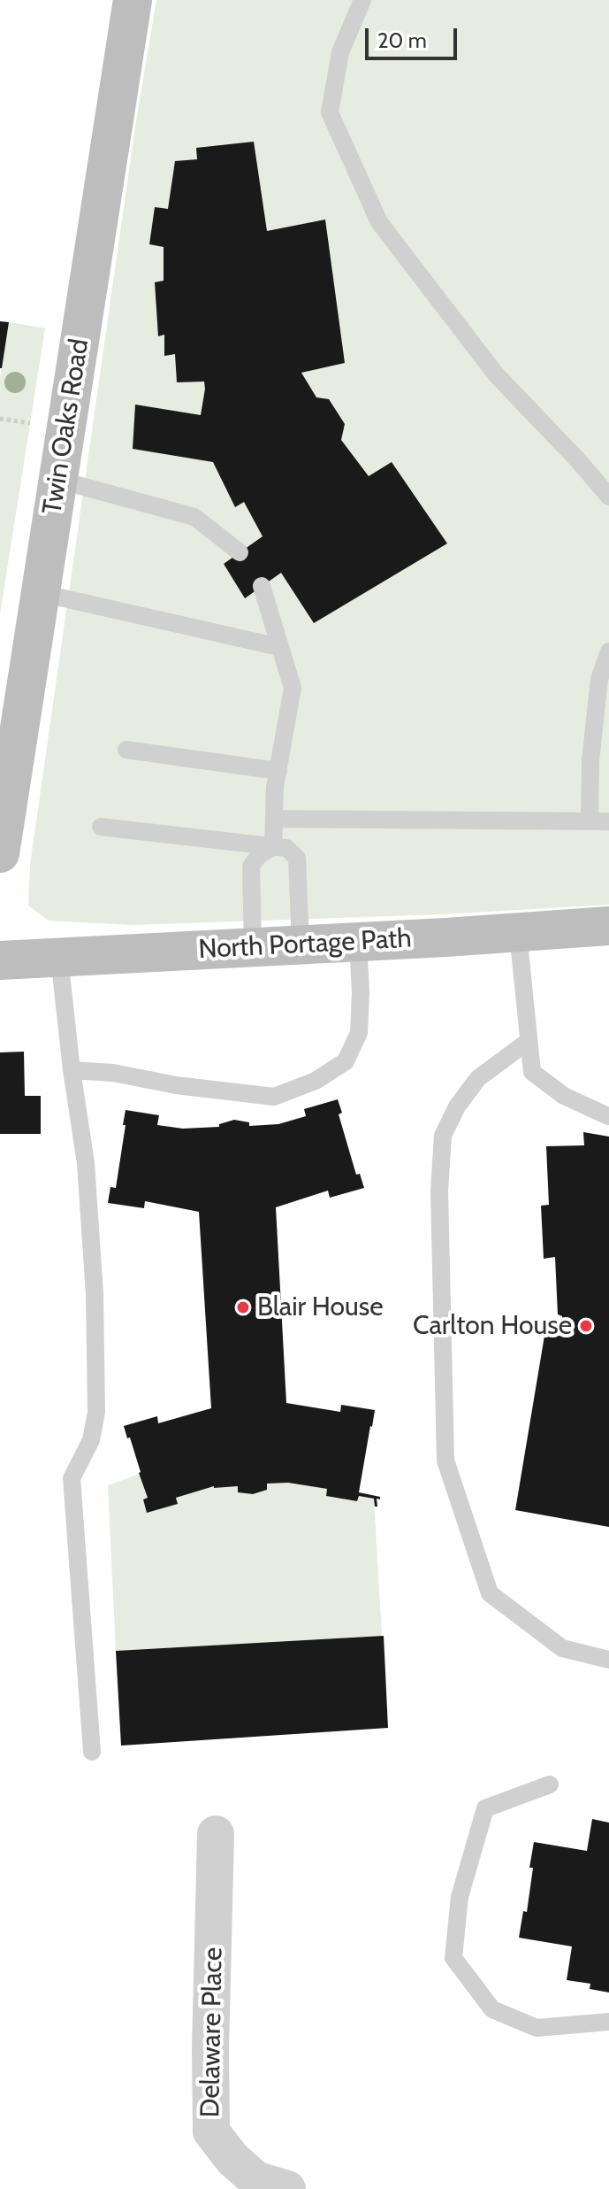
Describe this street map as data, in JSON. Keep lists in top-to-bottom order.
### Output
{
  "streets": {
    "main road": ["Twin Oaks Road", "North Portage Path"],
    "street": ["Delaware Place"]
  },
  "places": ["Blair House", "Carlton House"],
  "scale_bar": "20 m"
}
